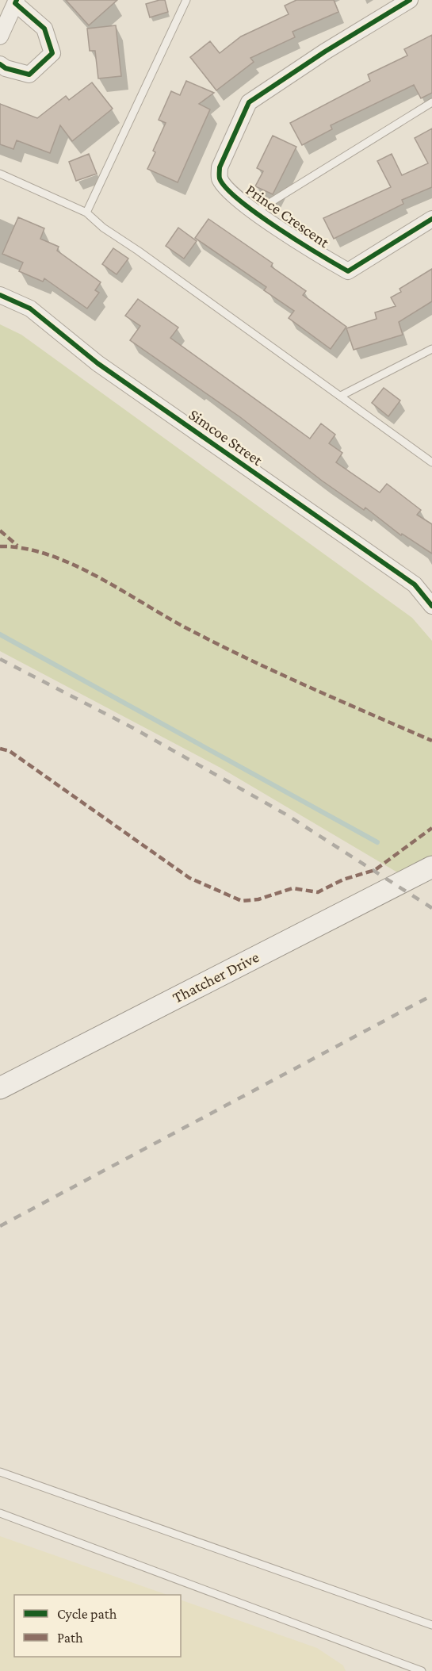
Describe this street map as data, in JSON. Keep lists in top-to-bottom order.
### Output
{
  "streets": {
    "main road": ["Thatcher Drive"],
    "street": ["Prince Crescent", "Simcoe Street"]
  },
  "legend": ["Cycle path", "Path"]
}
